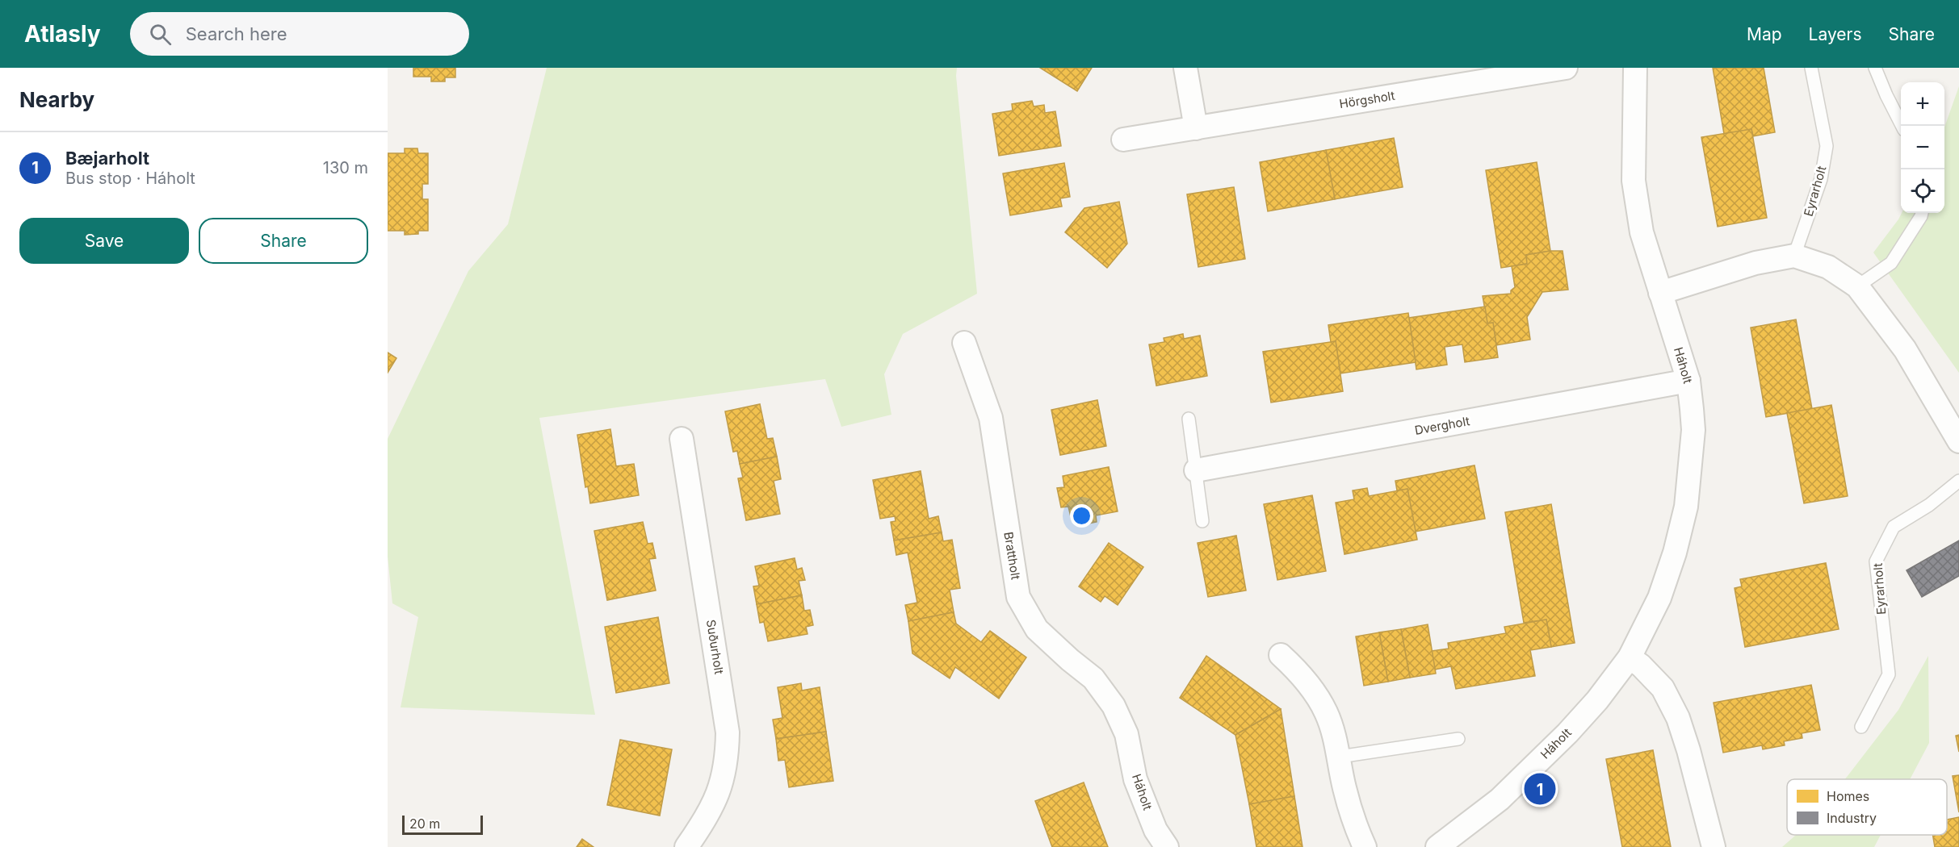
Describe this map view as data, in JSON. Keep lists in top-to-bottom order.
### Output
{
  "streets": {
    "street": [
      "Hörgsholt",
      "Háholt",
      "Dvergholt",
      "Brattholt",
      "Suðurholt"
    ],
    "lane": ["Eyrarholt"]
  },
  "crossings": [
    ["Háholt", "Dvergholt"],
    ["Háholt", "Brattholt"]
  ],
  "legend": ["Homes", "Industry"],
  "scale_bar": "20 m",
  "page": {
    "header": "Atlasly",
    "search": "Search here",
    "nav": ["Map", "Layers", "Share"],
    "heading": "Nearby",
    "map_buttons": ["+", "−"],
    "list": [
      {
        "mark": "1",
        "name": "Bæjarholt",
        "note": "Bus stop · Háholt",
        "value": "130 m"
      }
    ],
    "buttons": ["Save", "Share"],
    "pins": "1",
    "scale": "20 m"
  }
}
